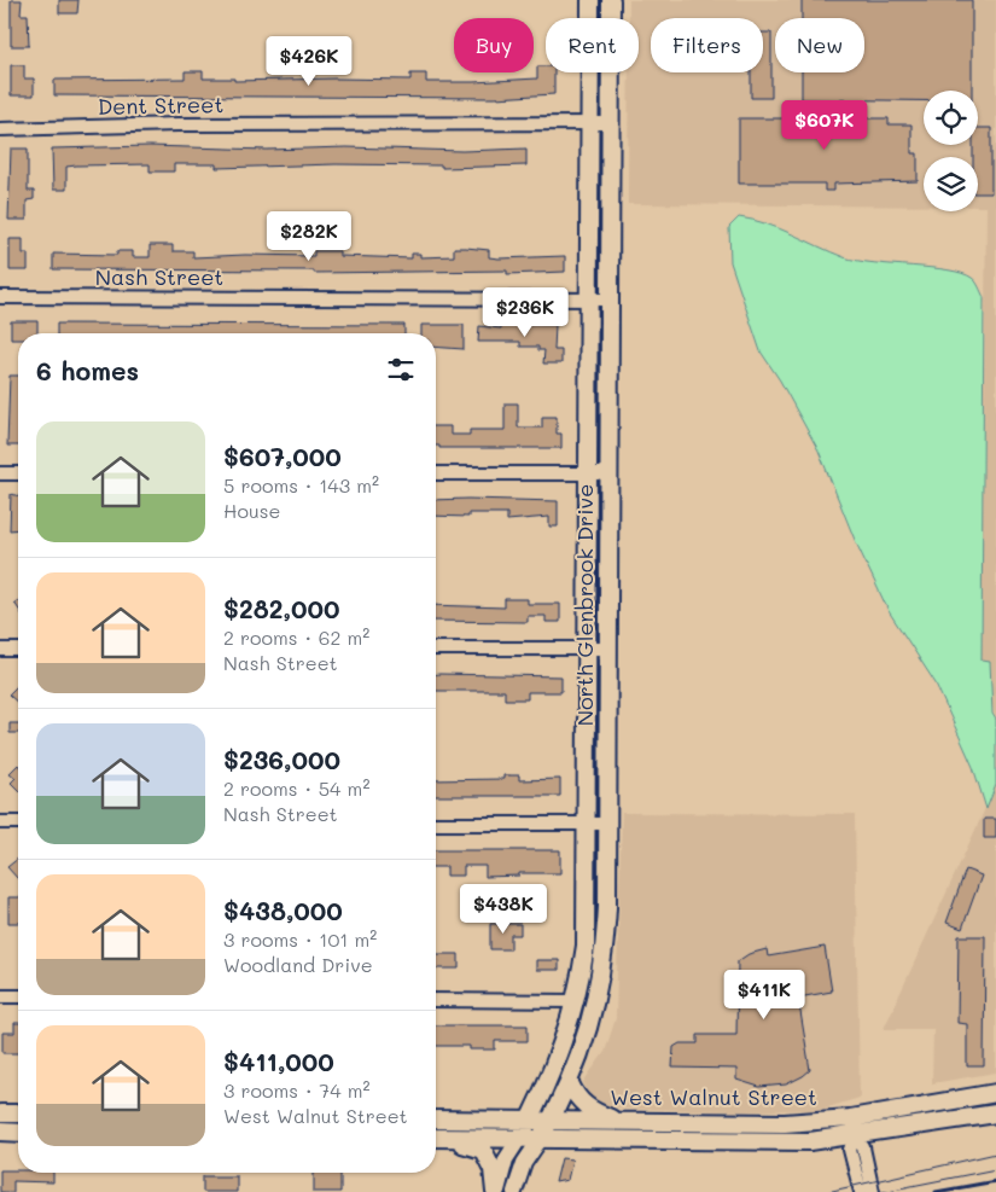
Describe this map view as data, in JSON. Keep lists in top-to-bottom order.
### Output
{
  "streets": {
    "main road": ["North Glenbrook Drive", "West Walnut Street"],
    "street": ["Dent Street", "Nash Street"]
  },
  "crossings": [
    ["Dent Street", "North Glenbrook Drive"],
    ["Nash Street", "North Glenbrook Drive"],
    ["North Glenbrook Drive", "West Walnut Street"]
  ],
  "page": {
    "chip": [
      "Buy",
      "Rent",
      "Filters",
      "New"
    ],
    "price": [
      "$426K",
      "$607K",
      "$282K",
      "$236K",
      "$438K",
      "$411K"
    ],
    "heading": "6 homes",
    "list": [
      {
        "name": "$607,000",
        "note": "5 rooms · 143 m² · House"
      },
      {
        "name": "$282,000",
        "note": "2 rooms · 62 m² · Nash Street"
      },
      {
        "name": "$236,000",
        "note": "2 rooms · 54 m² · Nash Street"
      },
      {
        "name": "$438,000",
        "note": "3 rooms · 101 m² · Woodland Drive"
      },
      {
        "name": "$411,000",
        "note": "3 rooms · 74 m² · West Walnut Street"
      }
    ]
  }
}
